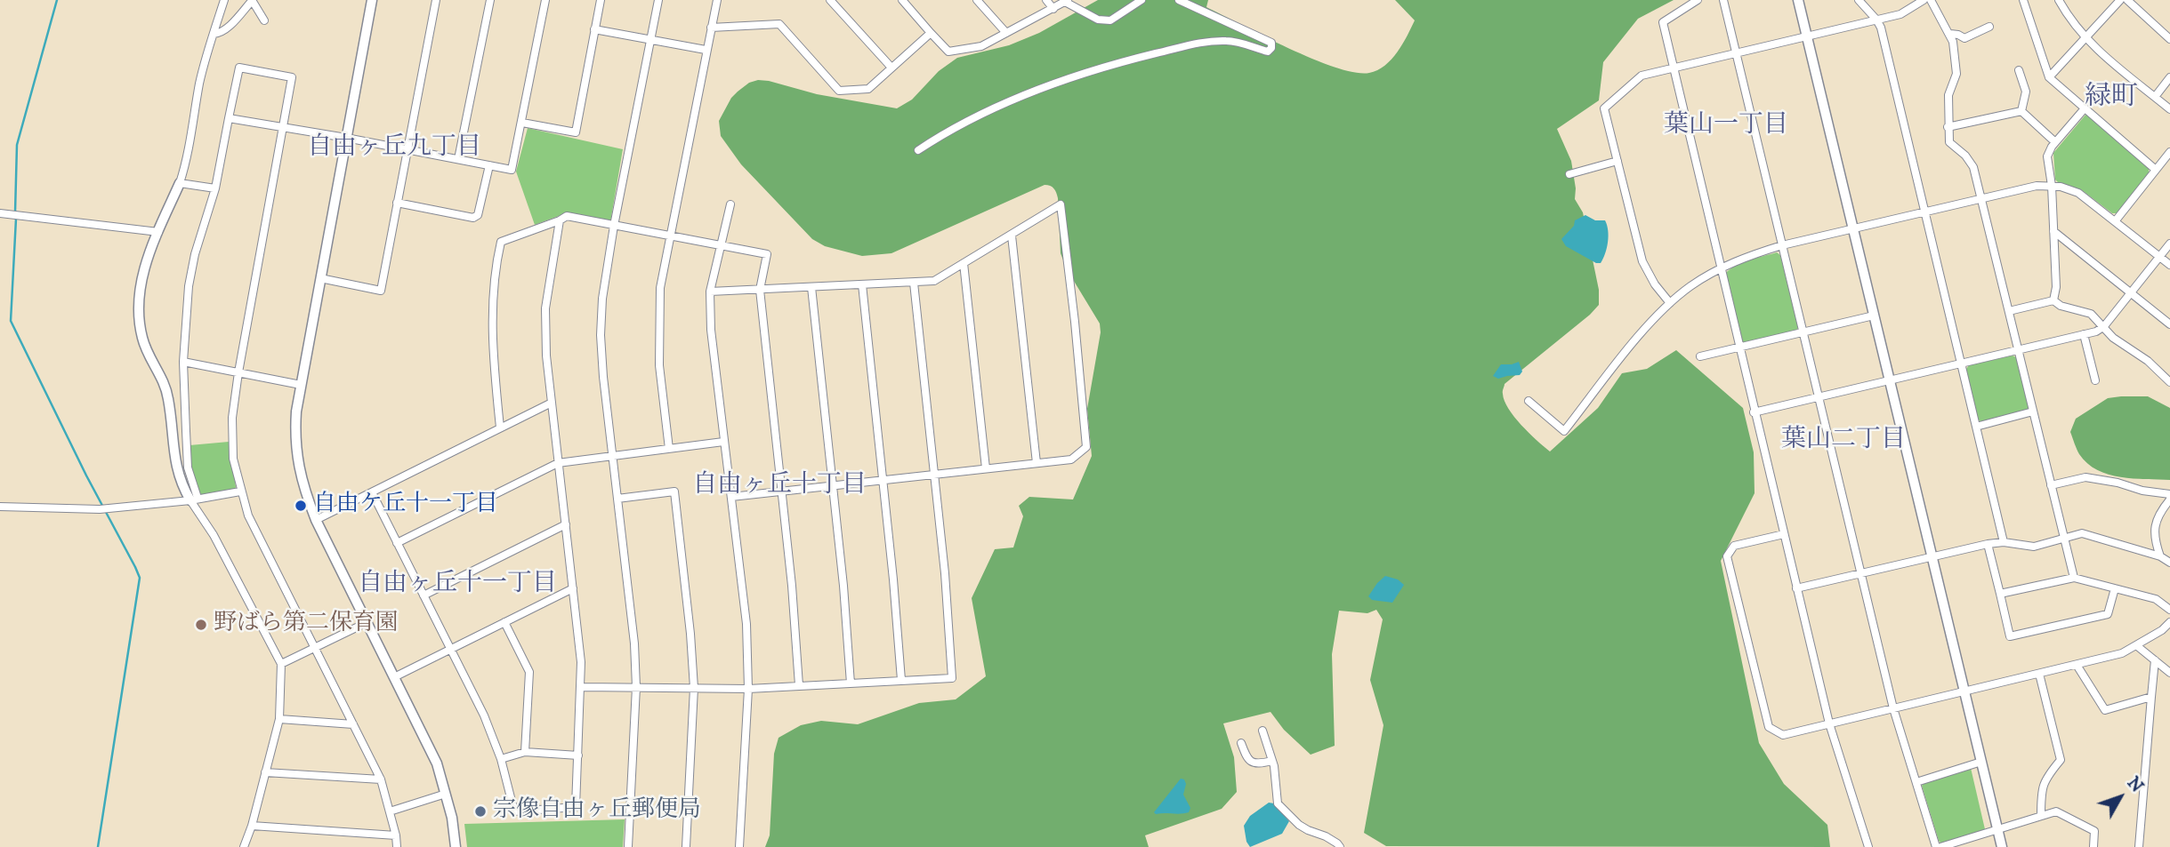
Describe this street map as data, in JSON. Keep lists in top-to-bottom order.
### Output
{
  "districts": [
    "緑町",
    "葉山一丁目",
    "自由ヶ丘九丁目",
    "葉山二丁目",
    "自由ヶ丘十丁目",
    "自由ヶ丘十一丁目"
  ],
  "places": ["自由ケ丘十一丁目", "野ばら第二保育園", "宗像自由ヶ丘郵便局"],
  "north": "top right"
}
